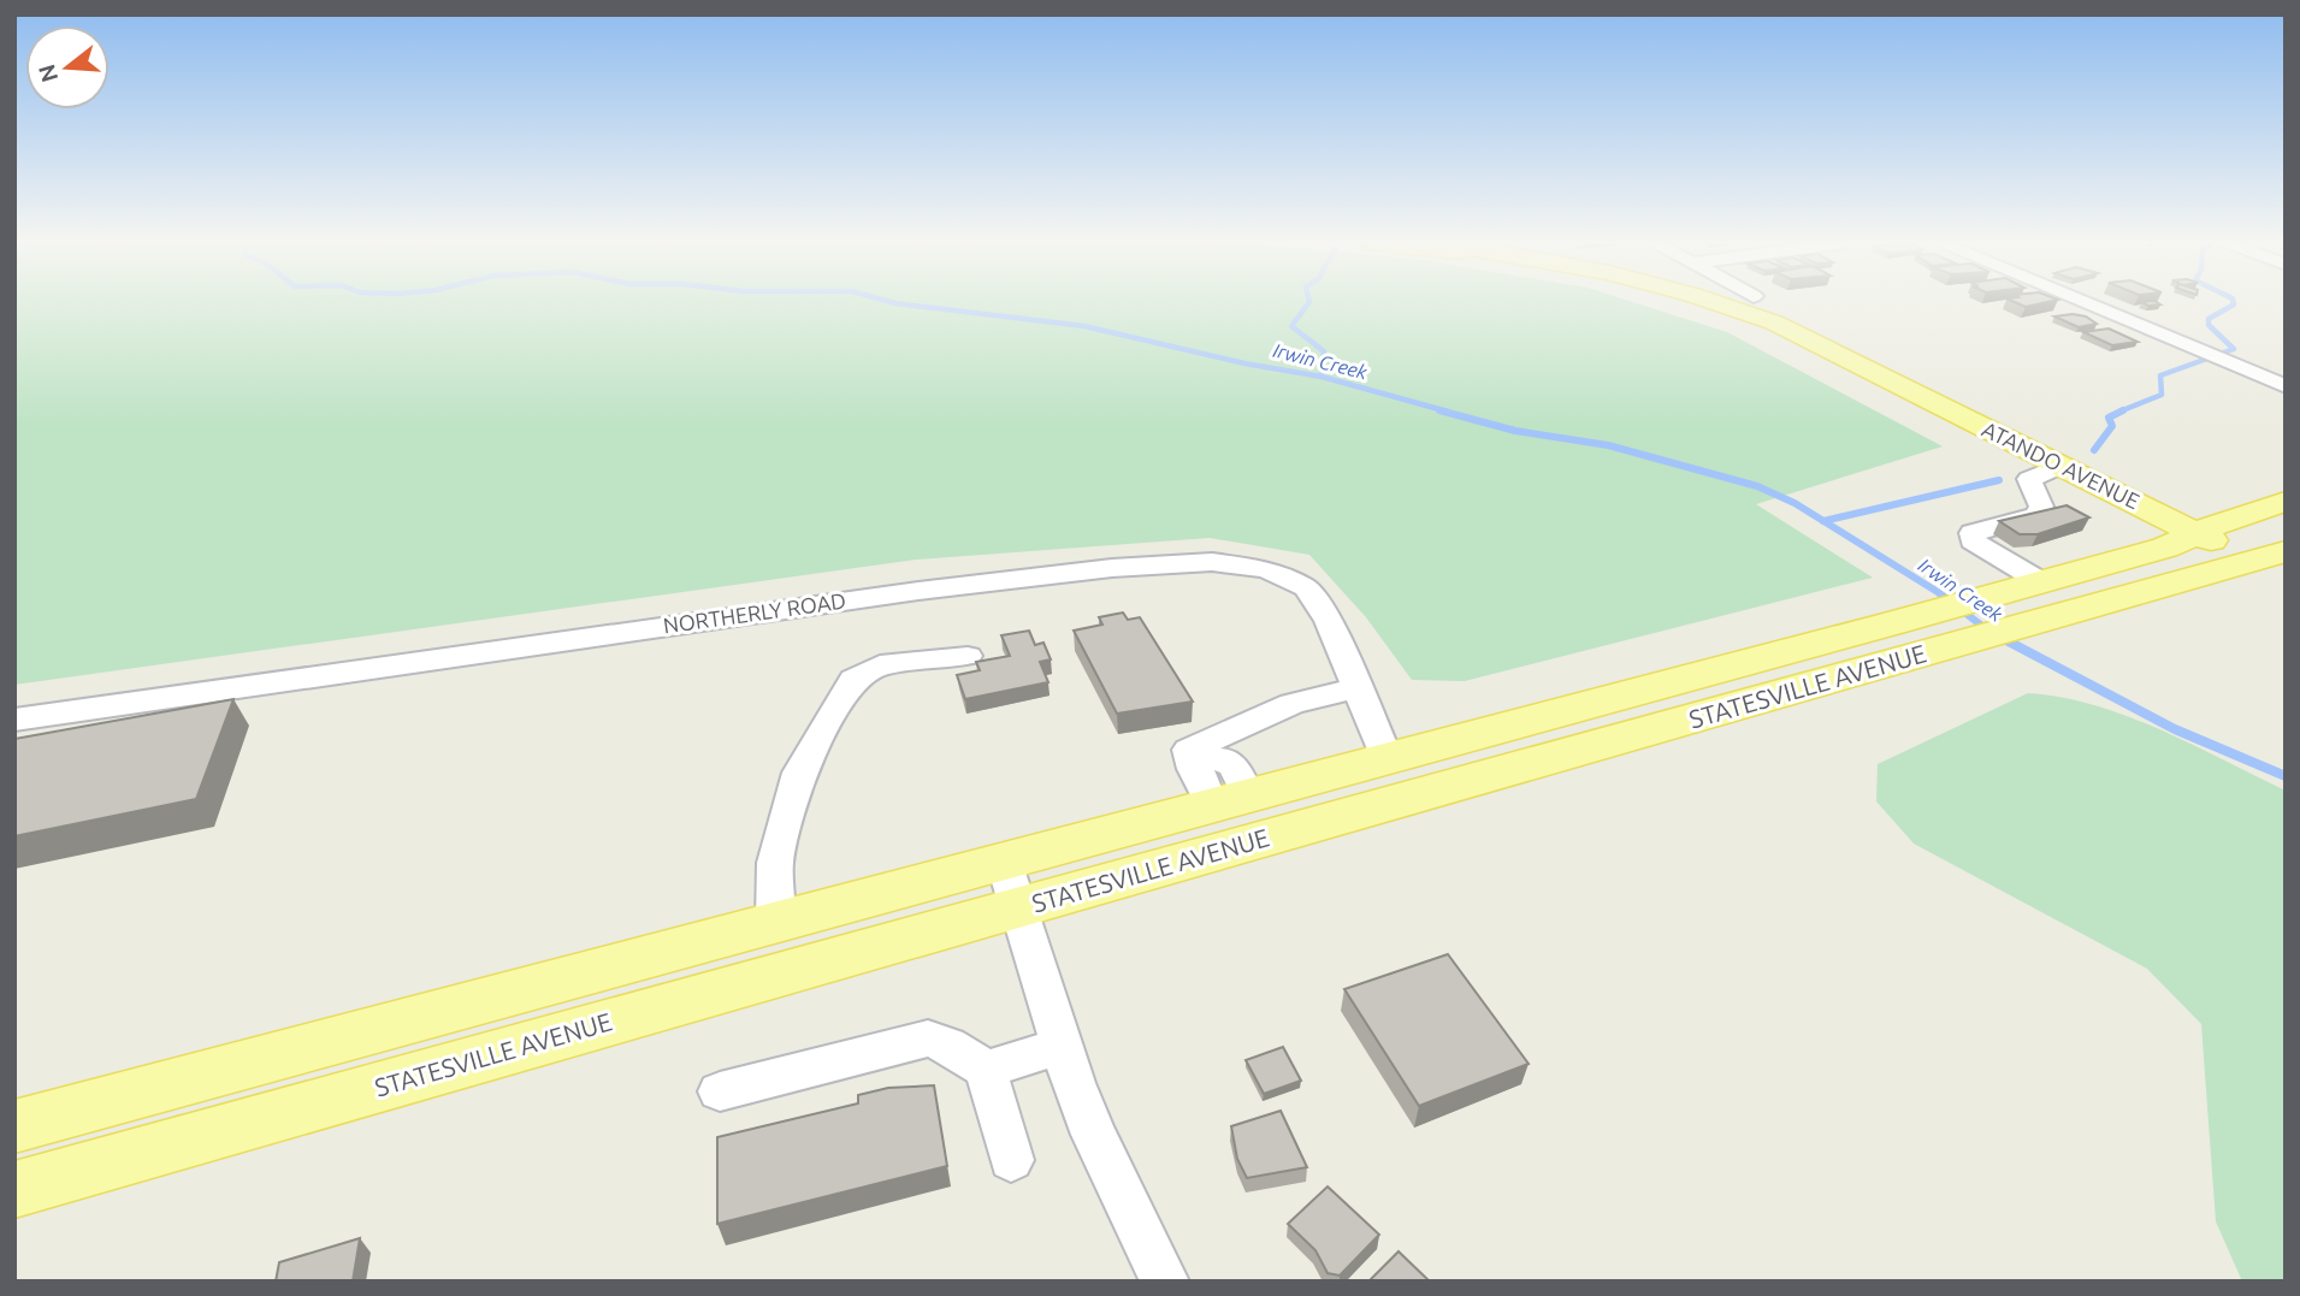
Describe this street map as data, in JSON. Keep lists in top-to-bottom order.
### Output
{
  "streets": {
    "main road": ["ATANDO AVENUE", "STATESVILLE AVENUE"],
    "street": ["NORTHERLY ROAD"]
  },
  "crossings": [
    ["ATANDO AVENUE", "STATESVILLE AVENUE"],
    ["NORTHERLY ROAD", "STATESVILLE AVENUE"]
  ],
  "water": ["Irwin Creek"],
  "north": "left"
}
